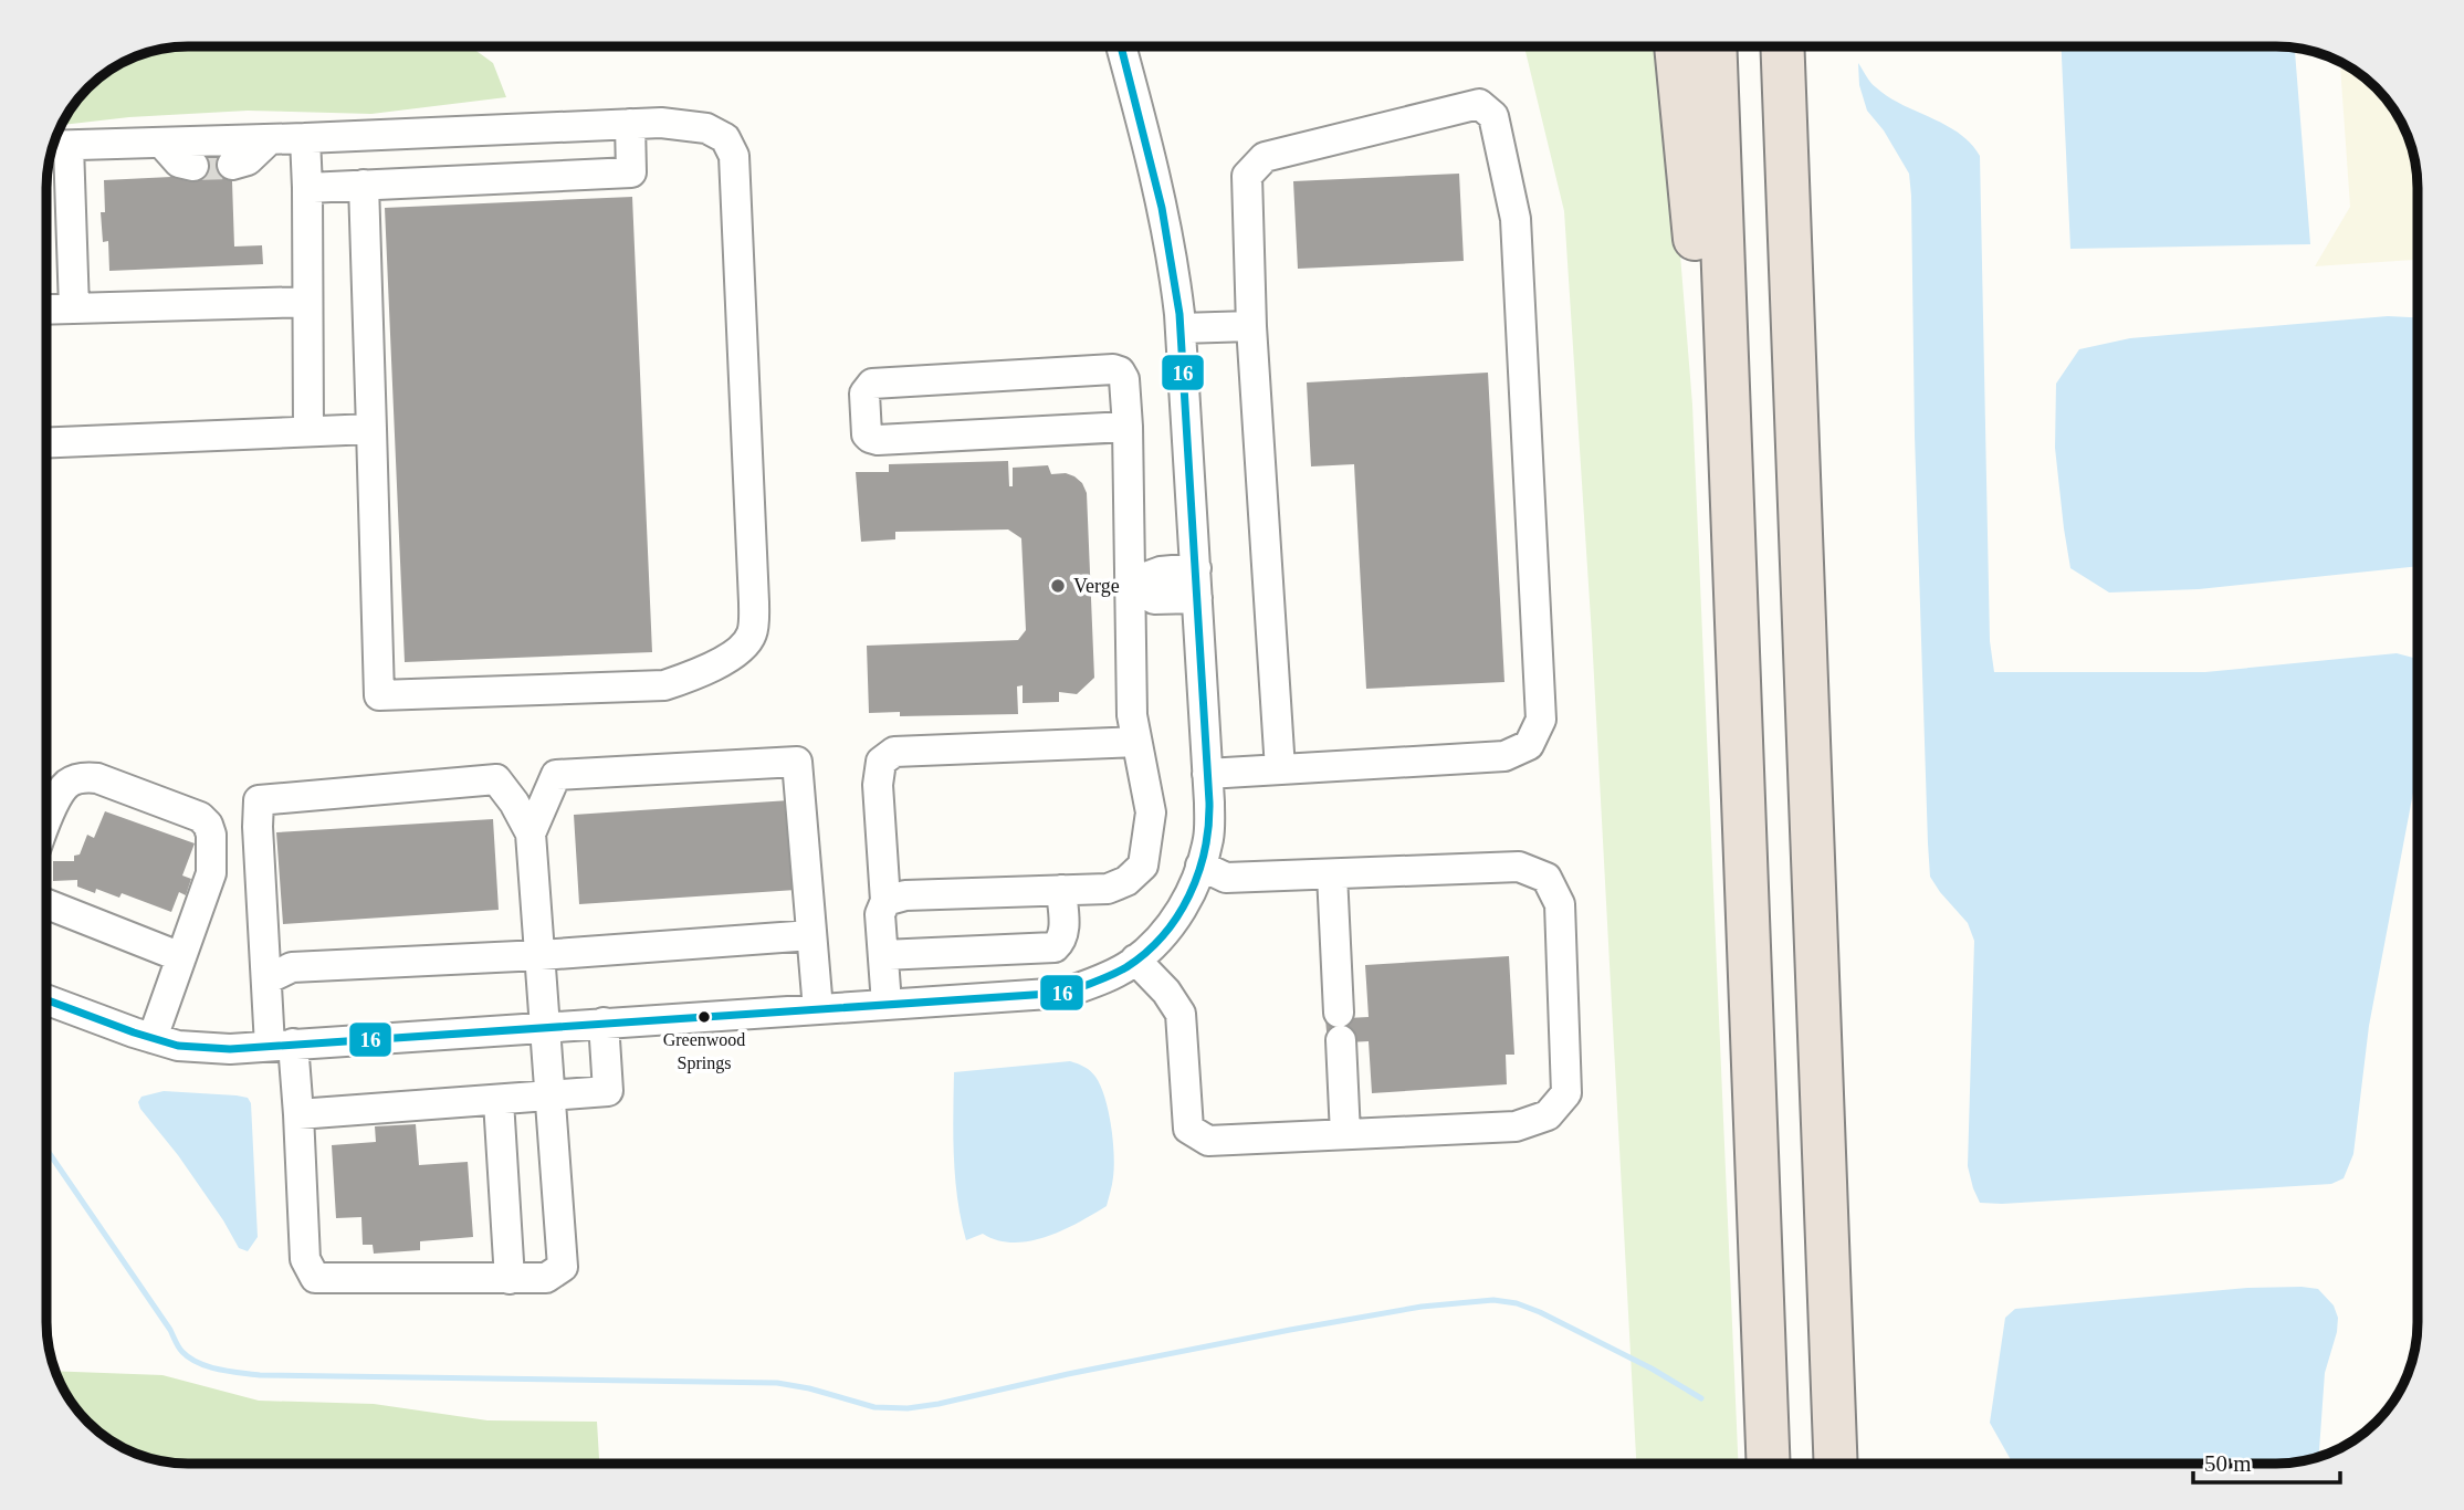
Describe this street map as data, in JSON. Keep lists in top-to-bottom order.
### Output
{
  "places": ["Verge", "Greenwood Springs"],
  "lines": ["transit line 16"],
  "scale_bar": "50 m"
}
